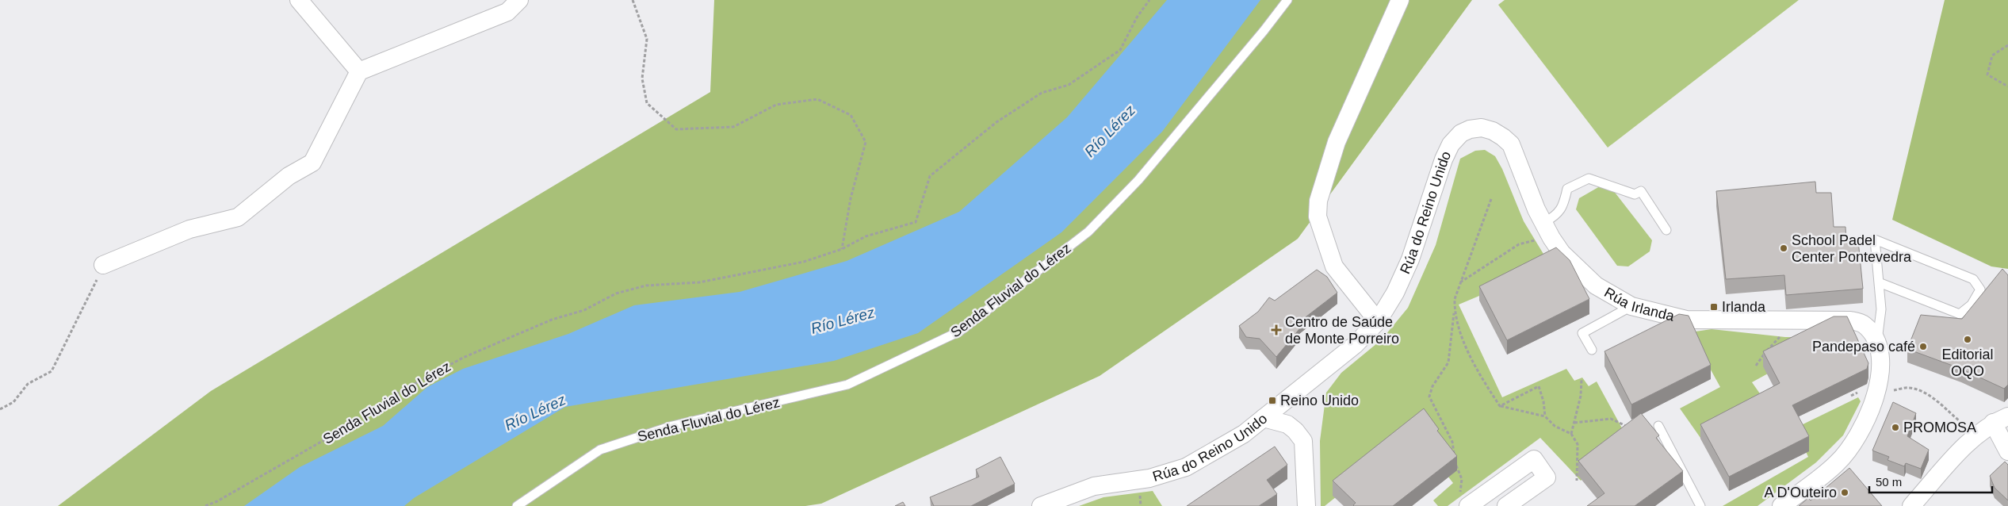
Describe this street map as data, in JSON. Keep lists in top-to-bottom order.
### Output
{
  "streets": {
    "street": ["Rúa do Reino Unido", "Rúa Irlanda"],
    "lane": ["Senda Fluvial do Lérez"]
  },
  "crossings": [
    ["Rúa do Reino Unido", "Rúa Irlanda"]
  ],
  "water": ["Río Lérez"],
  "places": {
    "other": [
      "School Padel Center Pontevedra",
      "Editorial OQO",
      "Pandepaso café",
      "PROMOSA",
      "A D'Outeiro"
    ],
    "transit": ["Irlanda", "Reino Unido"],
    "health": ["Centro de Saúde de Monte Porreiro"]
  },
  "scale_bar": "50 m"
}
